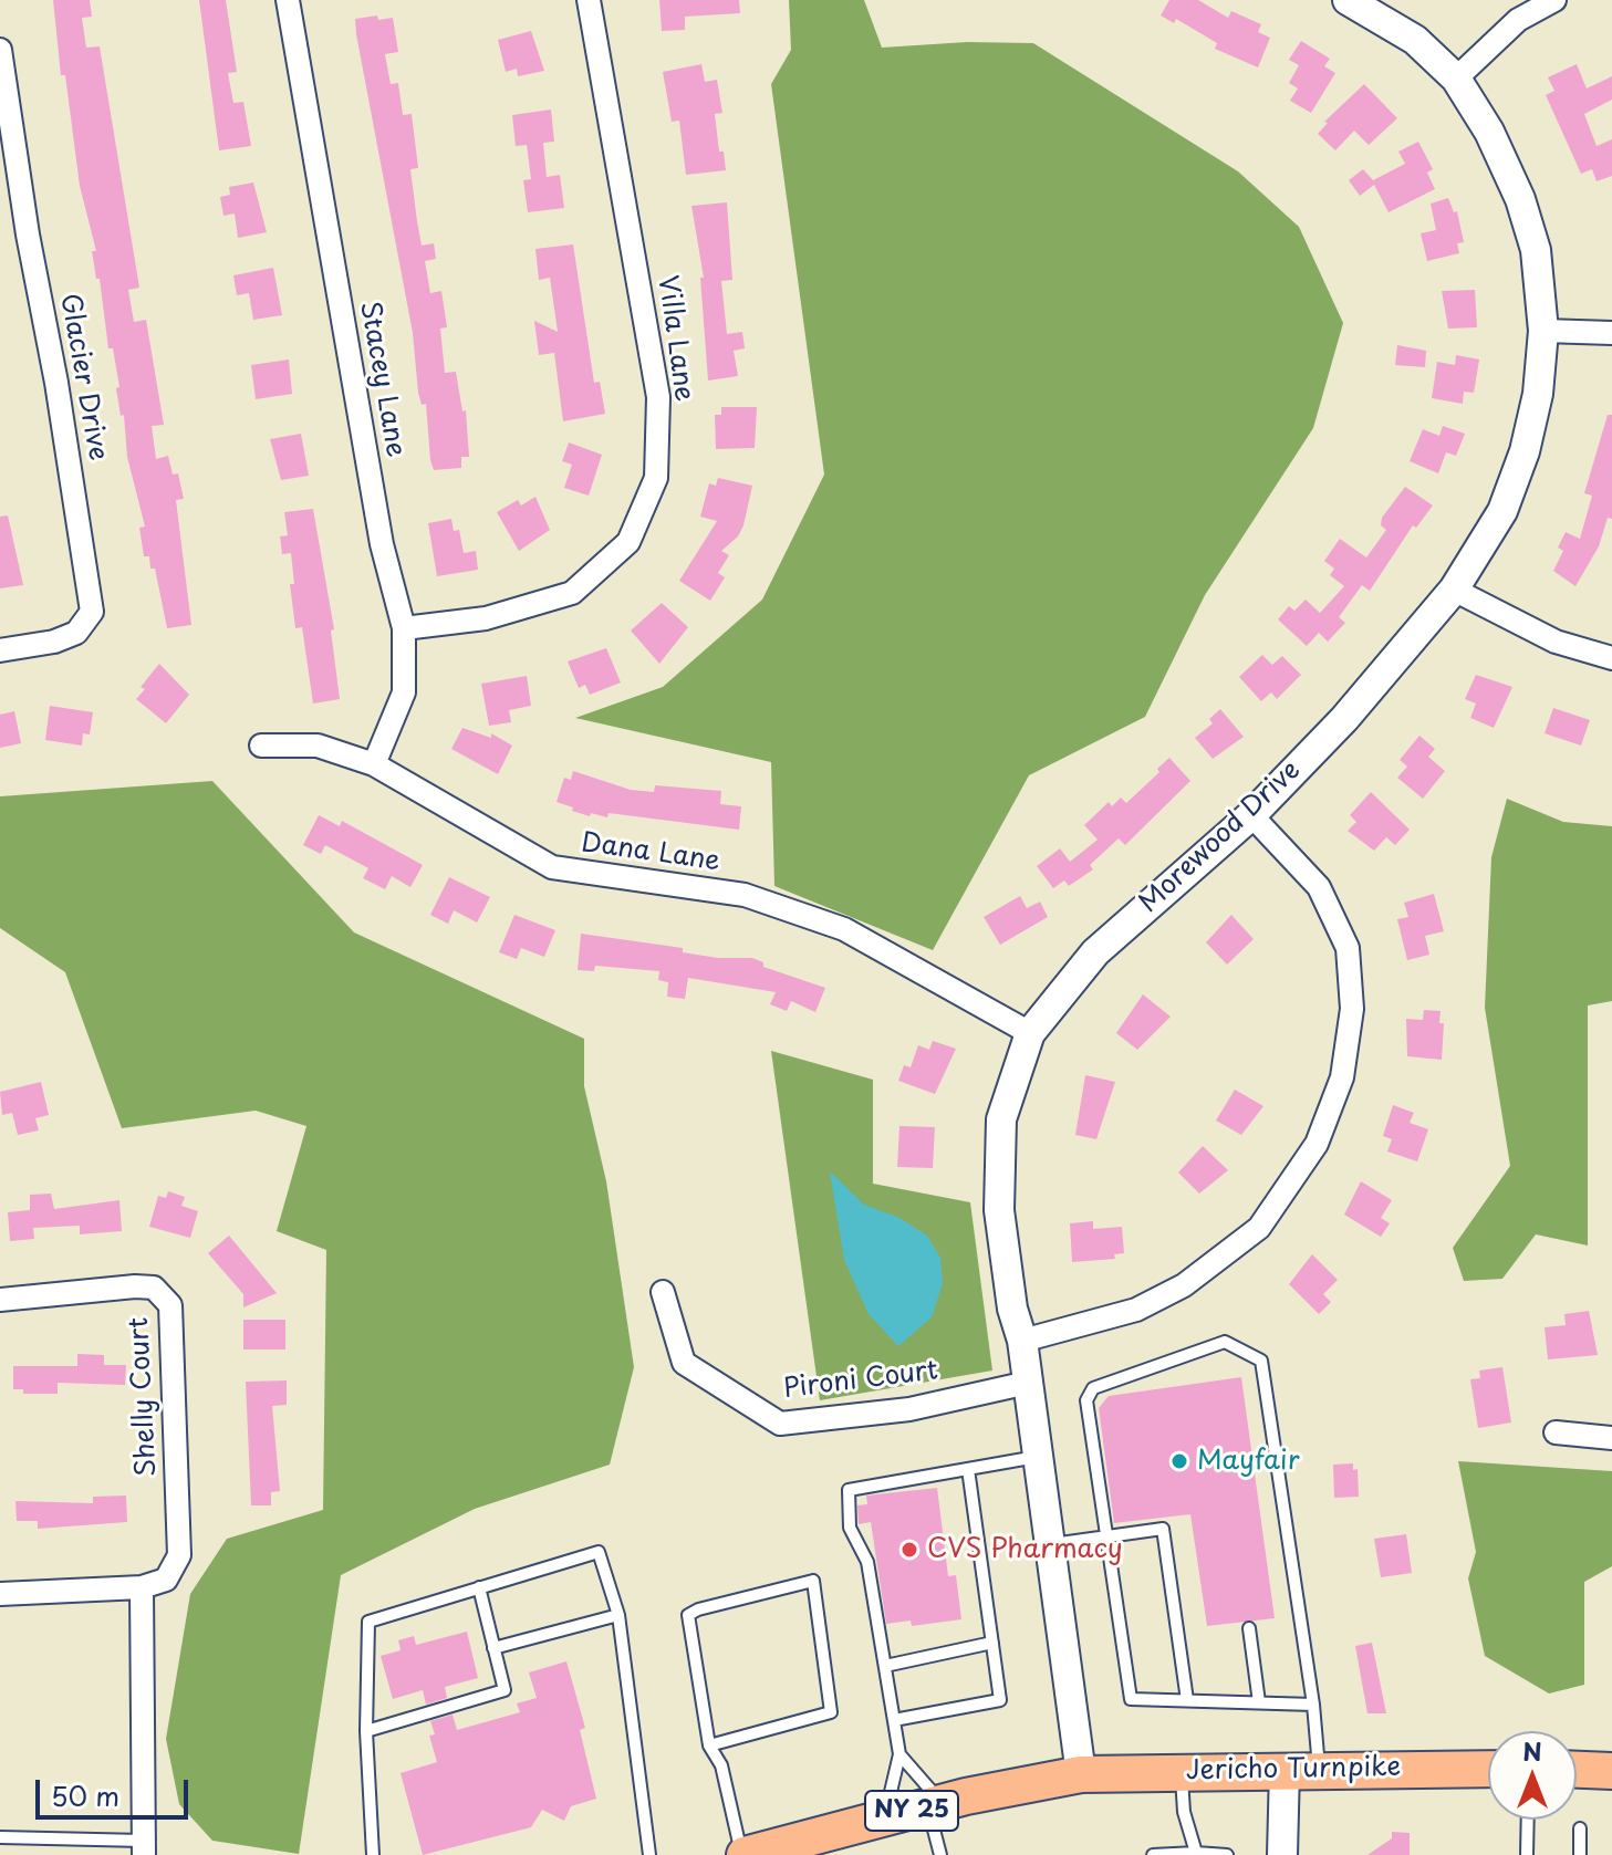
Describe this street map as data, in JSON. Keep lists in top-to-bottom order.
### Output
{
  "streets": {
    "main road": ["Jericho Turnpike", "NY 25"],
    "street": [
      "Villa Lane",
      "Glacier Drive",
      "Stacey Lane",
      "Morewood Drive",
      "Dana Lane",
      "Pironi Court",
      "Shelly Court"
    ]
  },
  "crossings": [
    ["Villa Lane", "Stacey Lane"],
    ["Stacey Lane", "Dana Lane"],
    ["Morewood Drive", "Dana Lane"],
    ["Morewood Drive", "Pironi Court"],
    ["Morewood Drive", "Jericho Turnpike"],
    ["Morewood Drive", "NY 25"],
    ["Jericho Turnpike", "NY 25"]
  ],
  "places": ["Mayfair", "CVS Pharmacy"],
  "scale_bar": "50 m",
  "north": "top"
}
